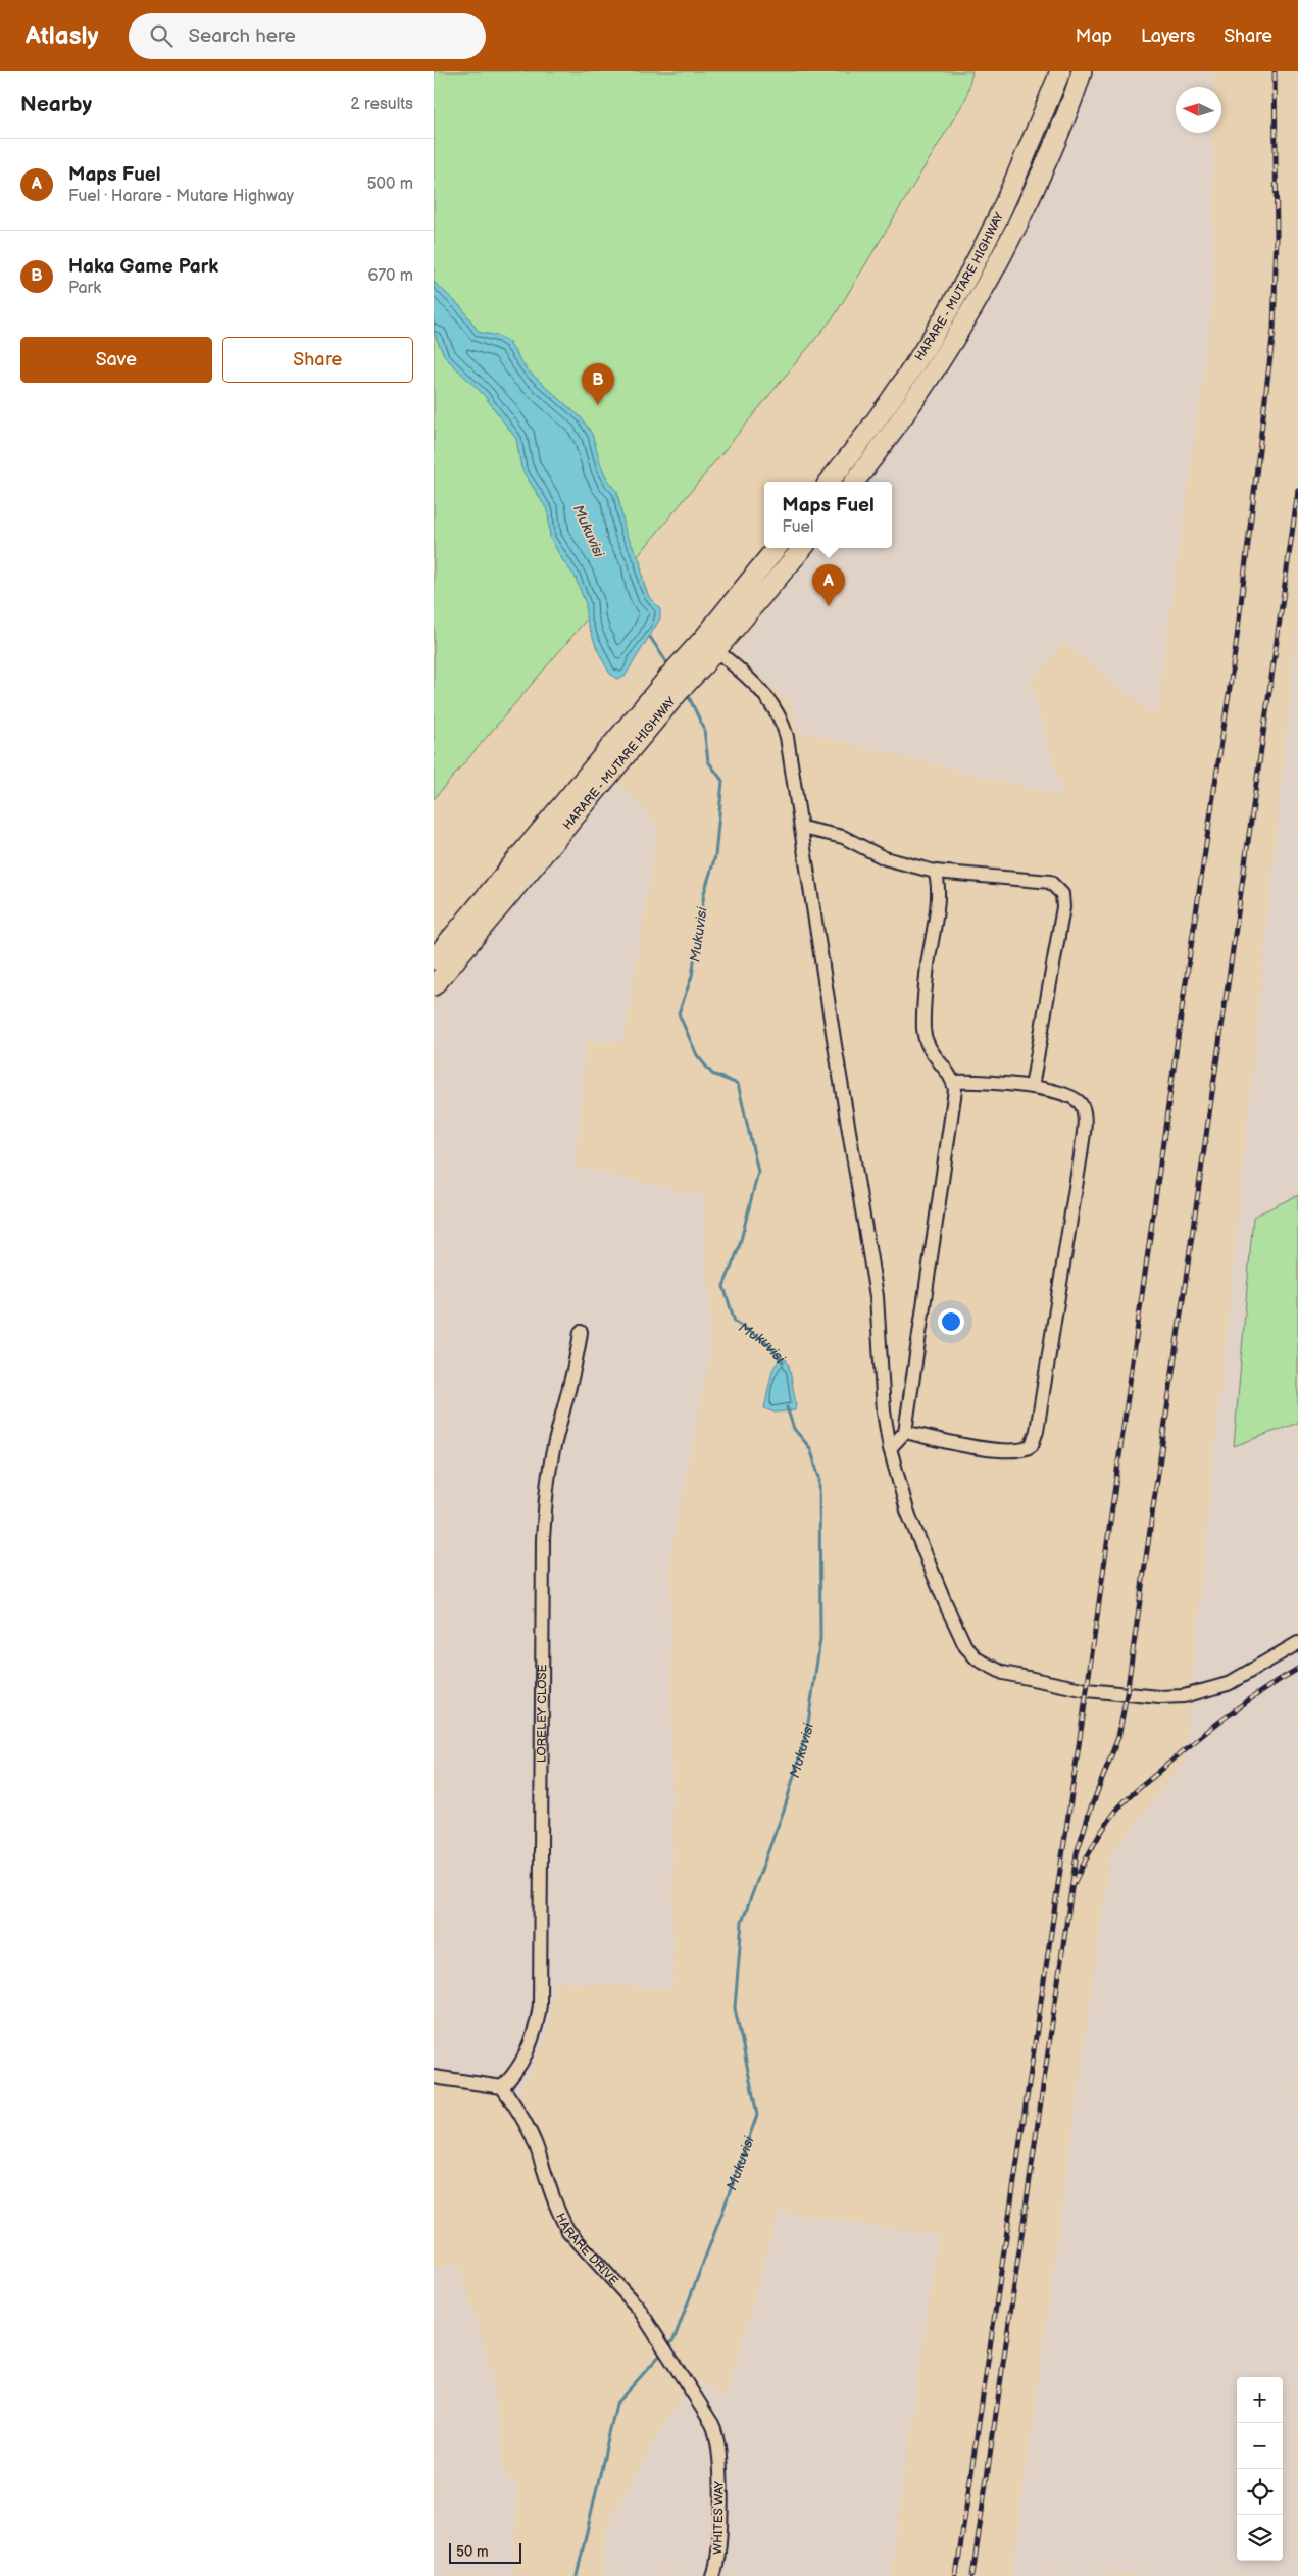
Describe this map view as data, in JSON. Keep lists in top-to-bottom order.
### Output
{
  "streets": {
    "highway": ["HARARE - MUTARE HIGHWAY"],
    "street": ["LORELEY CLOSE", "HARARE DRIVE", "WHITES WAY"]
  },
  "crossings": [
    ["LORELEY CLOSE", "HARARE DRIVE"],
    ["HARARE DRIVE", "WHITES WAY"]
  ],
  "water": ["Mukuvisi"],
  "scale_bar": "50 m",
  "north": "left",
  "page": {
    "header": "Atlasly",
    "search": "Search here",
    "nav": ["Map", "Layers", "Share"],
    "heading": ["Nearby", "2 results"],
    "list": [
      {
        "mark": "A",
        "name": "Maps Fuel",
        "note": "Fuel · Harare - Mutare Highway",
        "value": "500 m"
      },
      {
        "mark": "B",
        "name": "Haka Game Park",
        "note": "Park",
        "value": "670 m"
      }
    ],
    "buttons": ["Save", "Share"],
    "pins": ["B", "A"],
    "popup": ["Maps Fuel", "Fuel"],
    "map_buttons": ["+", "−"],
    "scale": "50 m"
  }
}
